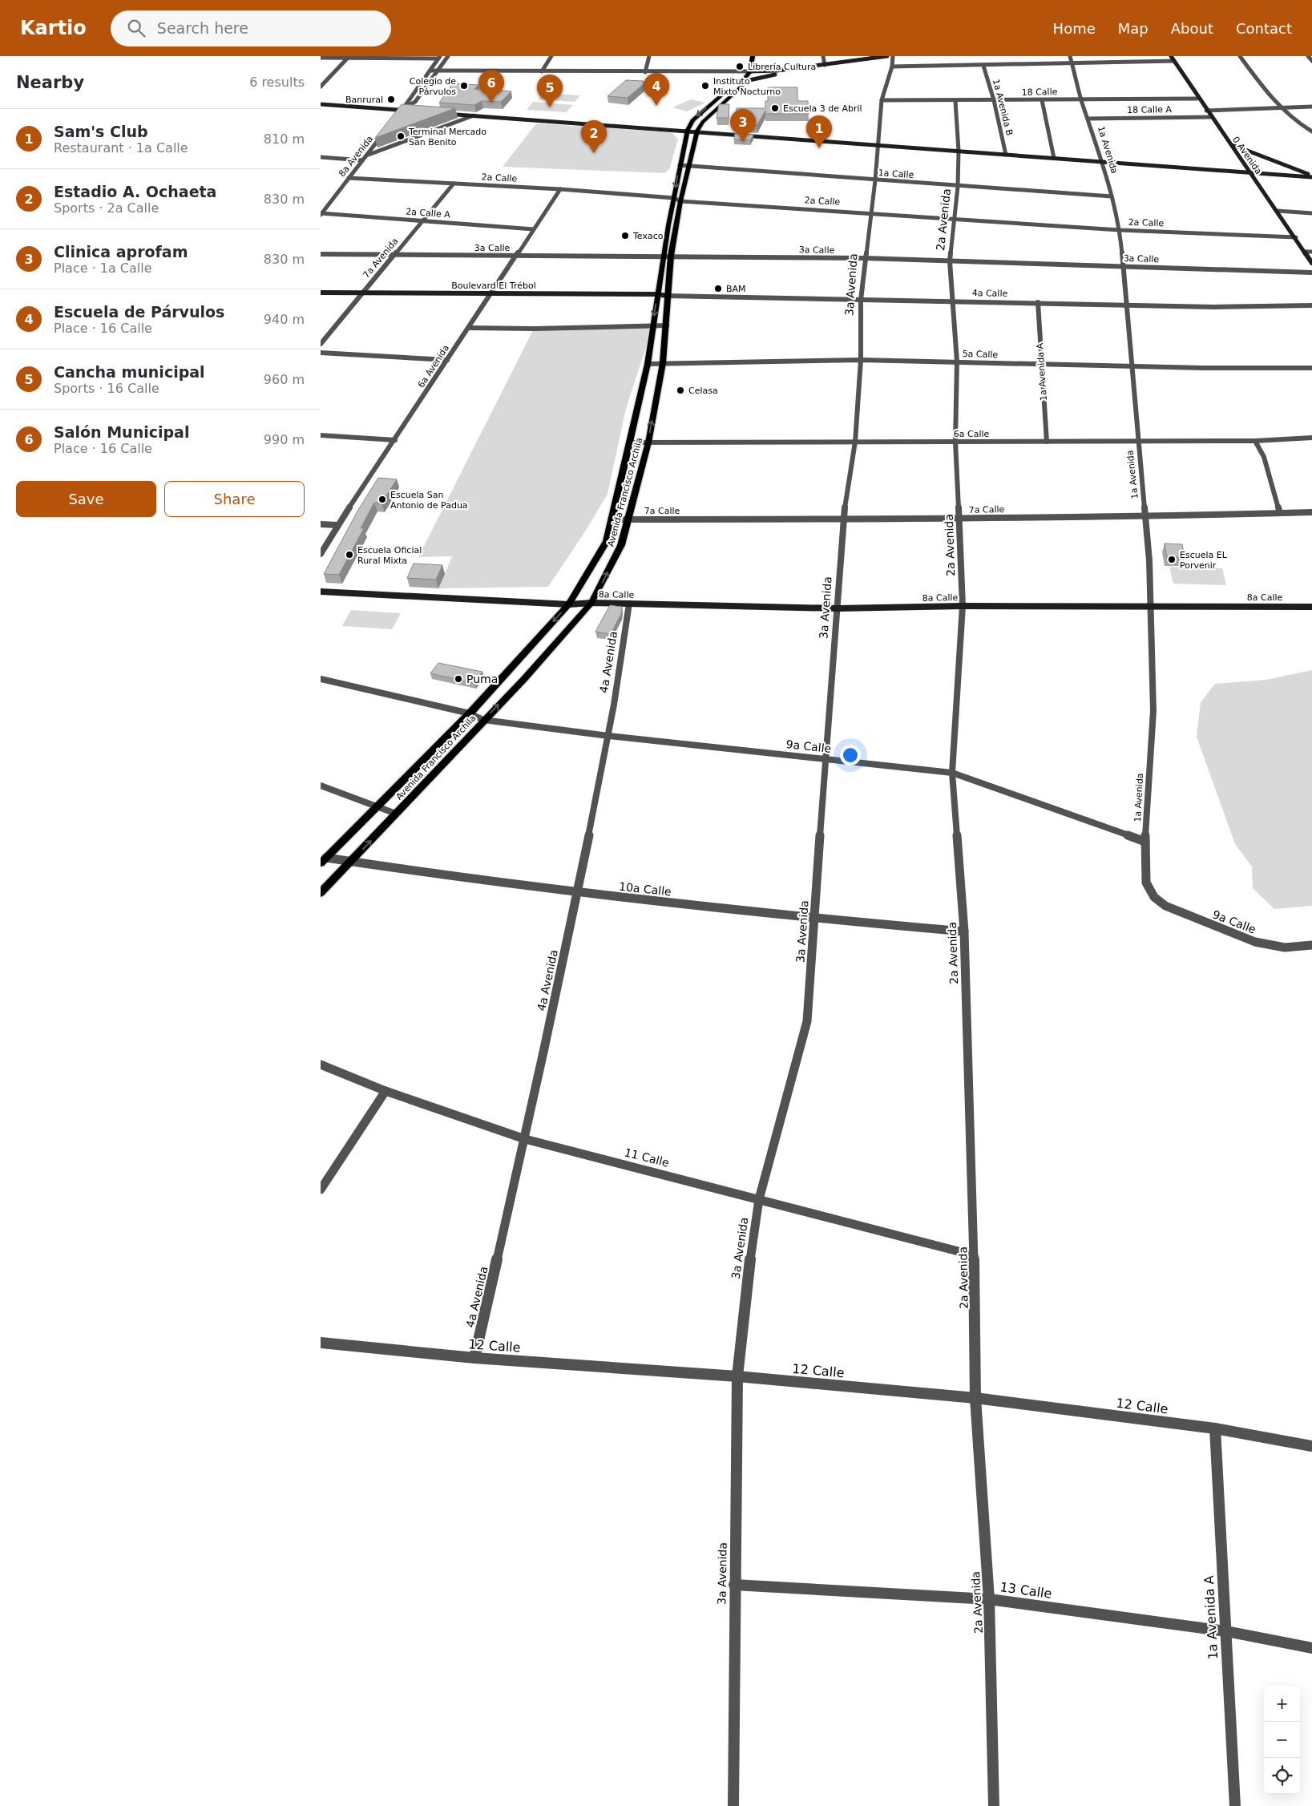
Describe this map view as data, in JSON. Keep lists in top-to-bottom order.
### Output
{
  "streets": {
    "main road": ["Avenida Francisco Archila"],
    "street": [
      "18 Calle",
      "1a Avenida B",
      "18 Calle A",
      "1a Avenida",
      "0 Avenida",
      "8a Avenida",
      "1a Calle",
      "2a Calle",
      "2a Calle A",
      "2a Avenida",
      "3a Calle",
      "7a Avenida",
      "3a Avenida",
      "Boulevard El Trébol",
      "4a Calle",
      "5a Calle",
      "6a Avenida",
      "1a Avenida A",
      "6a Calle",
      "7a Calle",
      "8a Calle",
      "4a Avenida",
      "9a Calle",
      "10a Calle",
      "11 Calle",
      "12 Calle",
      "13 Calle"
    ]
  },
  "crossings": [
    ["18 Calle", "1a Avenida B"],
    ["18 Calle", "1a Avenida"],
    ["18 Calle", "0 Avenida"],
    ["18 Calle", "2a Avenida"],
    ["18 Calle", "3a Avenida"],
    ["18 Calle A", "1a Avenida"],
    ["18 Calle A", "0 Avenida"],
    ["1a Avenida", "1a Calle"],
    ["1a Avenida", "2a Calle"],
    ["1a Avenida", "3a Calle"],
    ["1a Avenida", "4a Calle"],
    ["1a Avenida", "5a Calle"],
    ["1a Avenida", "6a Calle"],
    ["1a Avenida", "7a Calle"],
    ["1a Avenida", "8a Calle"],
    ["1a Avenida", "9a Calle"],
    ["0 Avenida", "2a Calle"],
    ["8a Avenida", "2a Calle"],
    ["8a Avenida", "2a Calle A"],
    ["1a Calle", "2a Avenida"],
    ["1a Calle", "3a Avenida"],
    ["1a Calle", "Avenida Francisco Archila"],
    ["2a Calle", "2a Avenida"],
    ["2a Calle", "7a Avenida"],
    ["2a Calle", "3a Avenida"],
    ["2a Calle", "6a Avenida"],
    ["2a Calle", "Avenida Francisco Archila"],
    ["2a Calle A", "7a Avenida"],
    ["2a Calle A", "6a Avenida"],
    ["2a Avenida", "3a Calle"],
    ["2a Avenida", "4a Calle"],
    ["2a Avenida", "5a Calle"],
    ["2a Avenida", "6a Calle"],
    ["2a Avenida", "7a Calle"],
    ["2a Avenida", "8a Calle"],
    ["2a Avenida", "9a Calle"],
    ["2a Avenida", "10a Calle"],
    ["2a Avenida", "11 Calle"],
    ["2a Avenida", "12 Calle"],
    ["2a Avenida", "13 Calle"],
    ["3a Calle", "7a Avenida"],
    ["3a Calle", "3a Avenida"],
    ["3a Calle", "6a Avenida"],
    ["3a Calle", "Avenida Francisco Archila"],
    ["7a Avenida", "Boulevard El Trébol"],
    ["3a Avenida", "4a Calle"],
    ["3a Avenida", "5a Calle"],
    ["3a Avenida", "6a Calle"],
    ["3a Avenida", "7a Calle"],
    ["3a Avenida", "8a Calle"],
    ["3a Avenida", "9a Calle"],
    ["3a Avenida", "10a Calle"],
    ["3a Avenida", "11 Calle"],
    ["3a Avenida", "12 Calle"],
    ["3a Avenida", "13 Calle"],
    ["Boulevard El Trébol", "4a Calle"],
    ["Boulevard El Trébol", "6a Avenida"],
    ["Boulevard El Trébol", "Avenida Francisco Archila"],
    ["4a Calle", "1a Avenida A"],
    ["4a Calle", "Avenida Francisco Archila"],
    ["5a Calle", "1a Avenida A"],
    ["5a Calle", "Avenida Francisco Archila"],
    ["1a Avenida A", "6a Calle"],
    ["1a Avenida A", "12 Calle"],
    ["1a Avenida A", "13 Calle"],
    ["6a Calle", "Avenida Francisco Archila"],
    ["Avenida Francisco Archila", "7a Calle"],
    ["Avenida Francisco Archila", "8a Calle"],
    ["Avenida Francisco Archila", "9a Calle"],
    ["Avenida Francisco Archila", "10a Calle"],
    ["8a Calle", "4a Avenida"],
    ["4a Avenida", "9a Calle"],
    ["4a Avenida", "10a Calle"],
    ["4a Avenida", "11 Calle"],
    ["4a Avenida", "12 Calle"]
  ],
  "places": [
    "Librería Cultura",
    "Colegio de Párvulos",
    "Instituto Mixto Nocturno",
    "Banrural",
    "Escuela 3 de Abril",
    "Terminal Mercado San Benito",
    "Texaco",
    "BAM",
    "Celasa",
    "Escuela San Antonio de Padua",
    "Escuela Oficial Rural Mixta",
    "Escuela EL Porvenir",
    "Puma"
  ],
  "page": {
    "header": "Kartio",
    "search": "Search here",
    "nav": [
      "Home",
      "Map",
      "About",
      "Contact"
    ],
    "heading": ["Nearby", "6 results"],
    "pins": [
      "6",
      "4",
      "5",
      "3",
      "1",
      "2"
    ],
    "list": [
      {
        "mark": "1",
        "name": "Sam's Club",
        "note": "Restaurant · 1a Calle",
        "value": "810 m"
      },
      {
        "mark": "2",
        "name": "Estadio A. Ochaeta",
        "note": "Sports · 2a Calle",
        "value": "830 m"
      },
      {
        "mark": "3",
        "name": "Clinica aprofam",
        "note": "Place · 1a Calle",
        "value": "830 m"
      },
      {
        "mark": "4",
        "name": "Escuela de Párvulos",
        "note": "Place · 16 Calle",
        "value": "940 m"
      },
      {
        "mark": "5",
        "name": "Cancha municipal",
        "note": "Sports · 16 Calle",
        "value": "960 m"
      },
      {
        "mark": "6",
        "name": "Salón Municipal",
        "note": "Place · 16 Calle",
        "value": "990 m"
      }
    ],
    "buttons": ["Save", "Share"],
    "map_buttons": ["+", "−"]
  }
}
